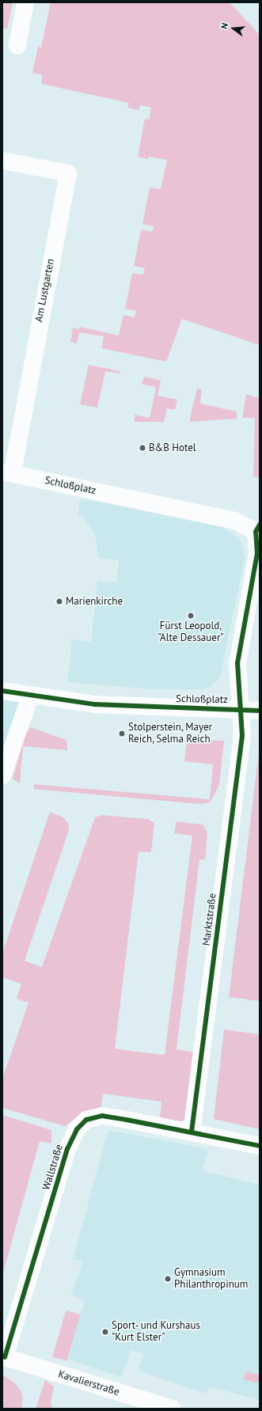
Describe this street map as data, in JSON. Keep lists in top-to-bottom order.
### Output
{
  "streets": {
    "street": [
      "Am Lustgarten",
      "Schloßplatz",
      "Marktstraße",
      "Wallstraße",
      "Kavalierstraße"
    ]
  },
  "crossings": [
    ["Am Lustgarten", "Schloßplatz"],
    ["Schloßplatz", "Marktstraße"],
    ["Marktstraße", "Wallstraße"],
    ["Wallstraße", "Kavalierstraße"]
  ],
  "places": [
    "B&B Hotel",
    "Marienkirche",
    "Fürst Leopold, \"Alte Dessauer\"",
    "Stolperstein, Mayer Reich, Selma Reich",
    "Gymnasium Philanthropinum",
    "Sport- und Kurshaus \"Kurt Elster\""
  ],
  "north": "left"
}
